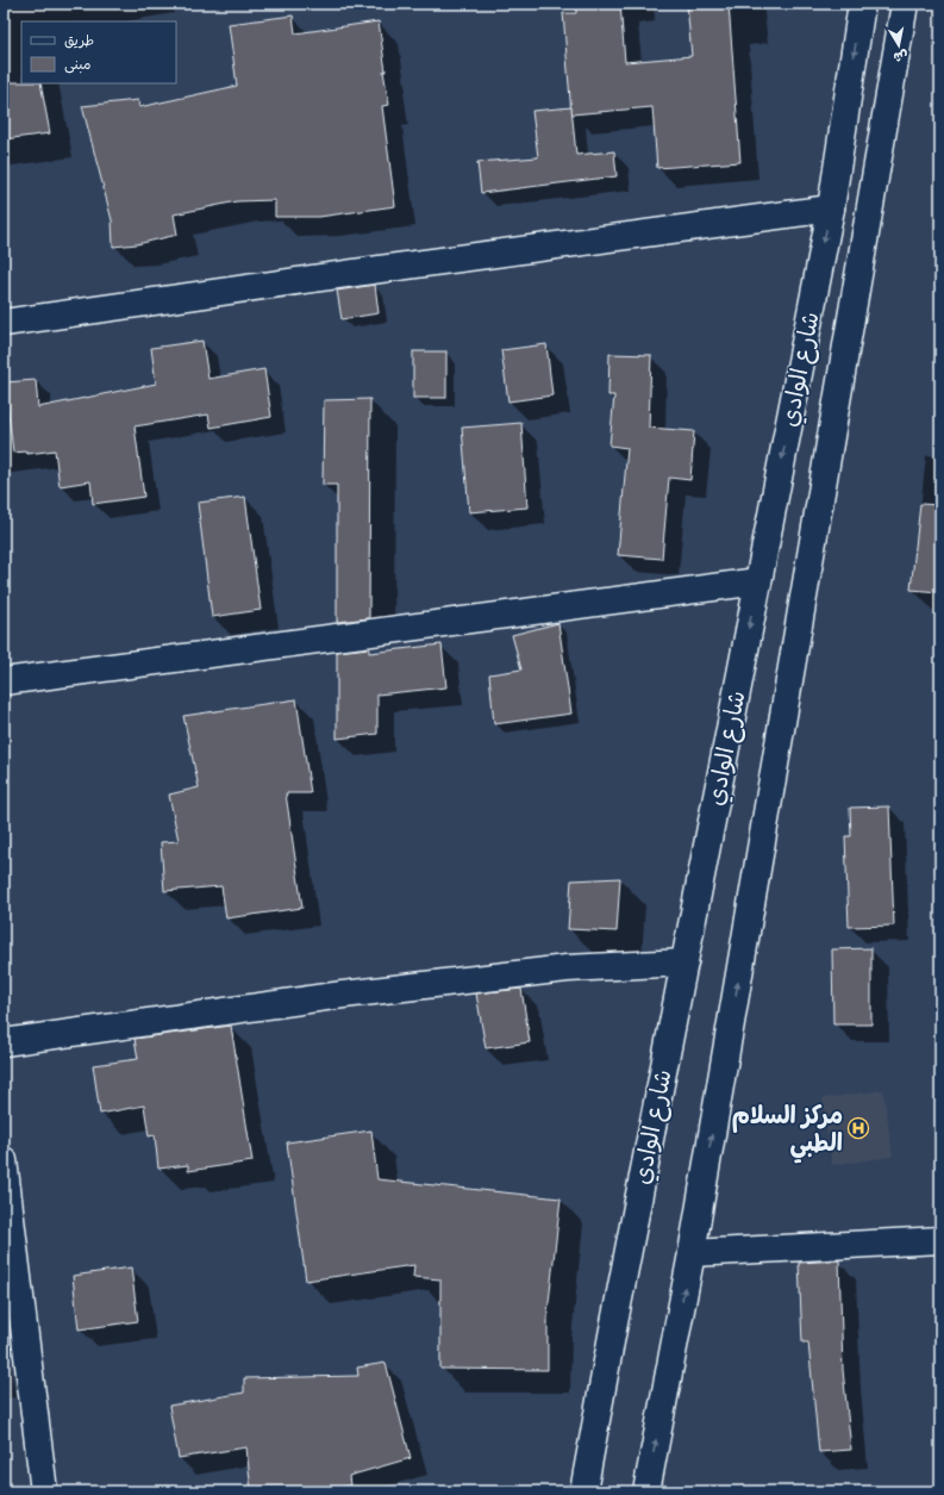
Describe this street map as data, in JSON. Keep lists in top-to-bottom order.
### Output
{
  "streets": {
    "main road": ["شارع الوادي"]
  },
  "places": {
    "hospital": ["مركز السلام الطبي"]
  },
  "legend": ["طريق", "مبنى"],
  "north": "bottom"
}
